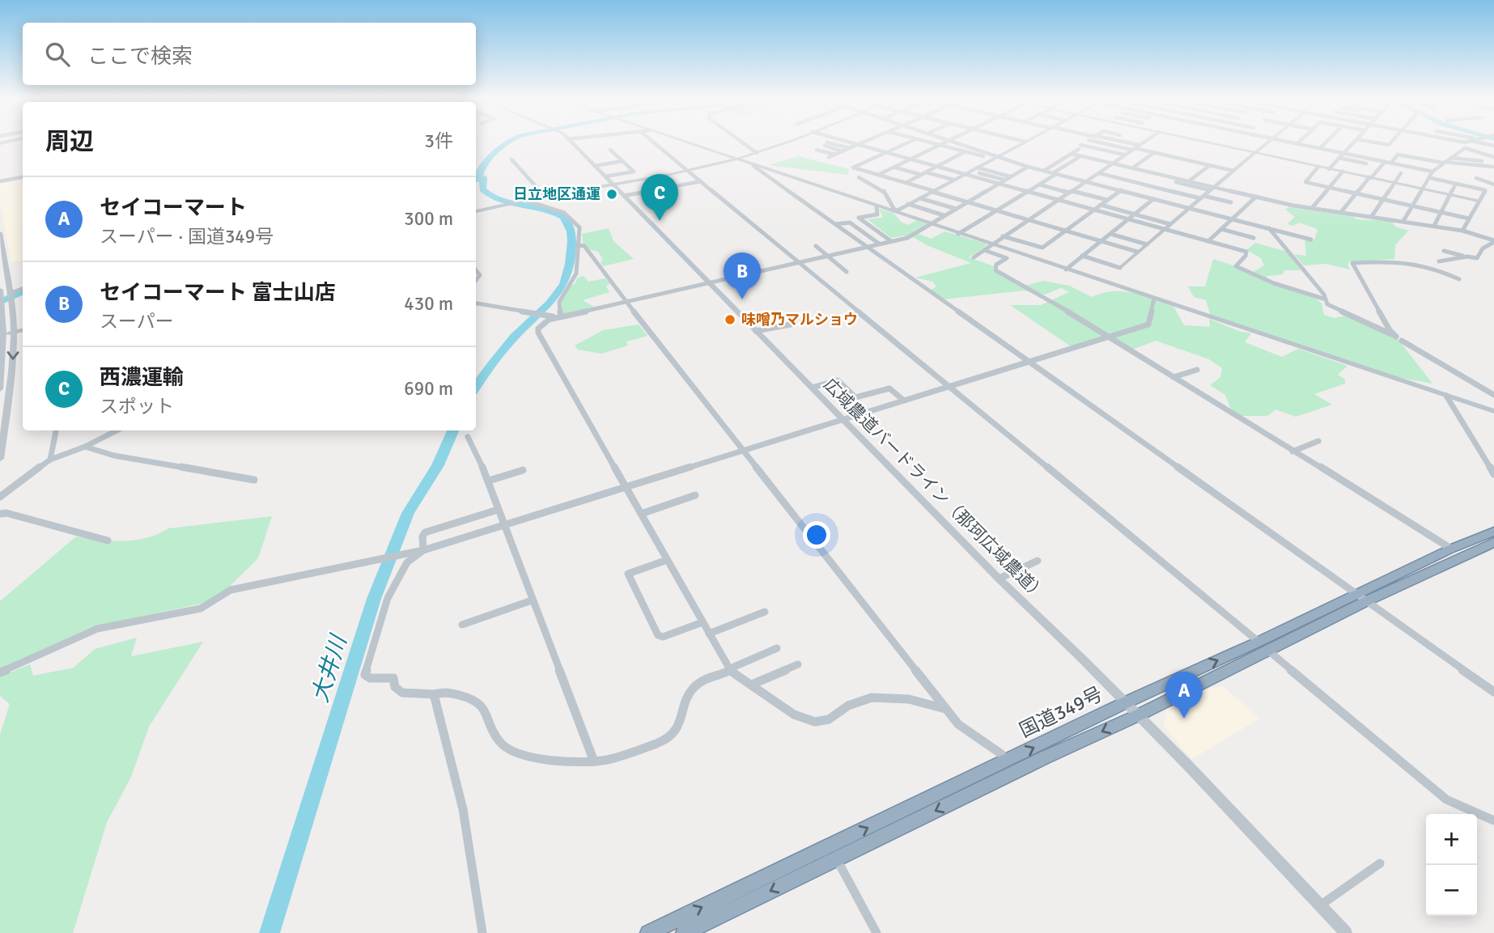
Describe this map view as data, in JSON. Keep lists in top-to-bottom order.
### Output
{
  "streets": {
    "highway": ["国道349号"],
    "street": ["広域農道バードライン（那珂広域農道）"]
  },
  "crossings": [
    ["広域農道バードライン（那珂広域農道）", "国道349号"]
  ],
  "water": ["大井川"],
  "places": ["日立地区通運", "味噌乃マルショウ"],
  "page": {
    "search": "ここで検索",
    "heading": ["周辺", "3件"],
    "pins": ["C", "B", "A"],
    "list": [
      {
        "mark": "A",
        "name": "セイコーマート",
        "note": "スーパー · 国道349号",
        "value": "300 m"
      },
      {
        "mark": "B",
        "name": "セイコーマート 富士山店",
        "note": "スーパー",
        "value": "430 m"
      },
      {
        "mark": "C",
        "name": "西濃運輸",
        "note": "スポット",
        "value": "690 m"
      }
    ],
    "map_buttons": ["+", "−"]
  }
}
